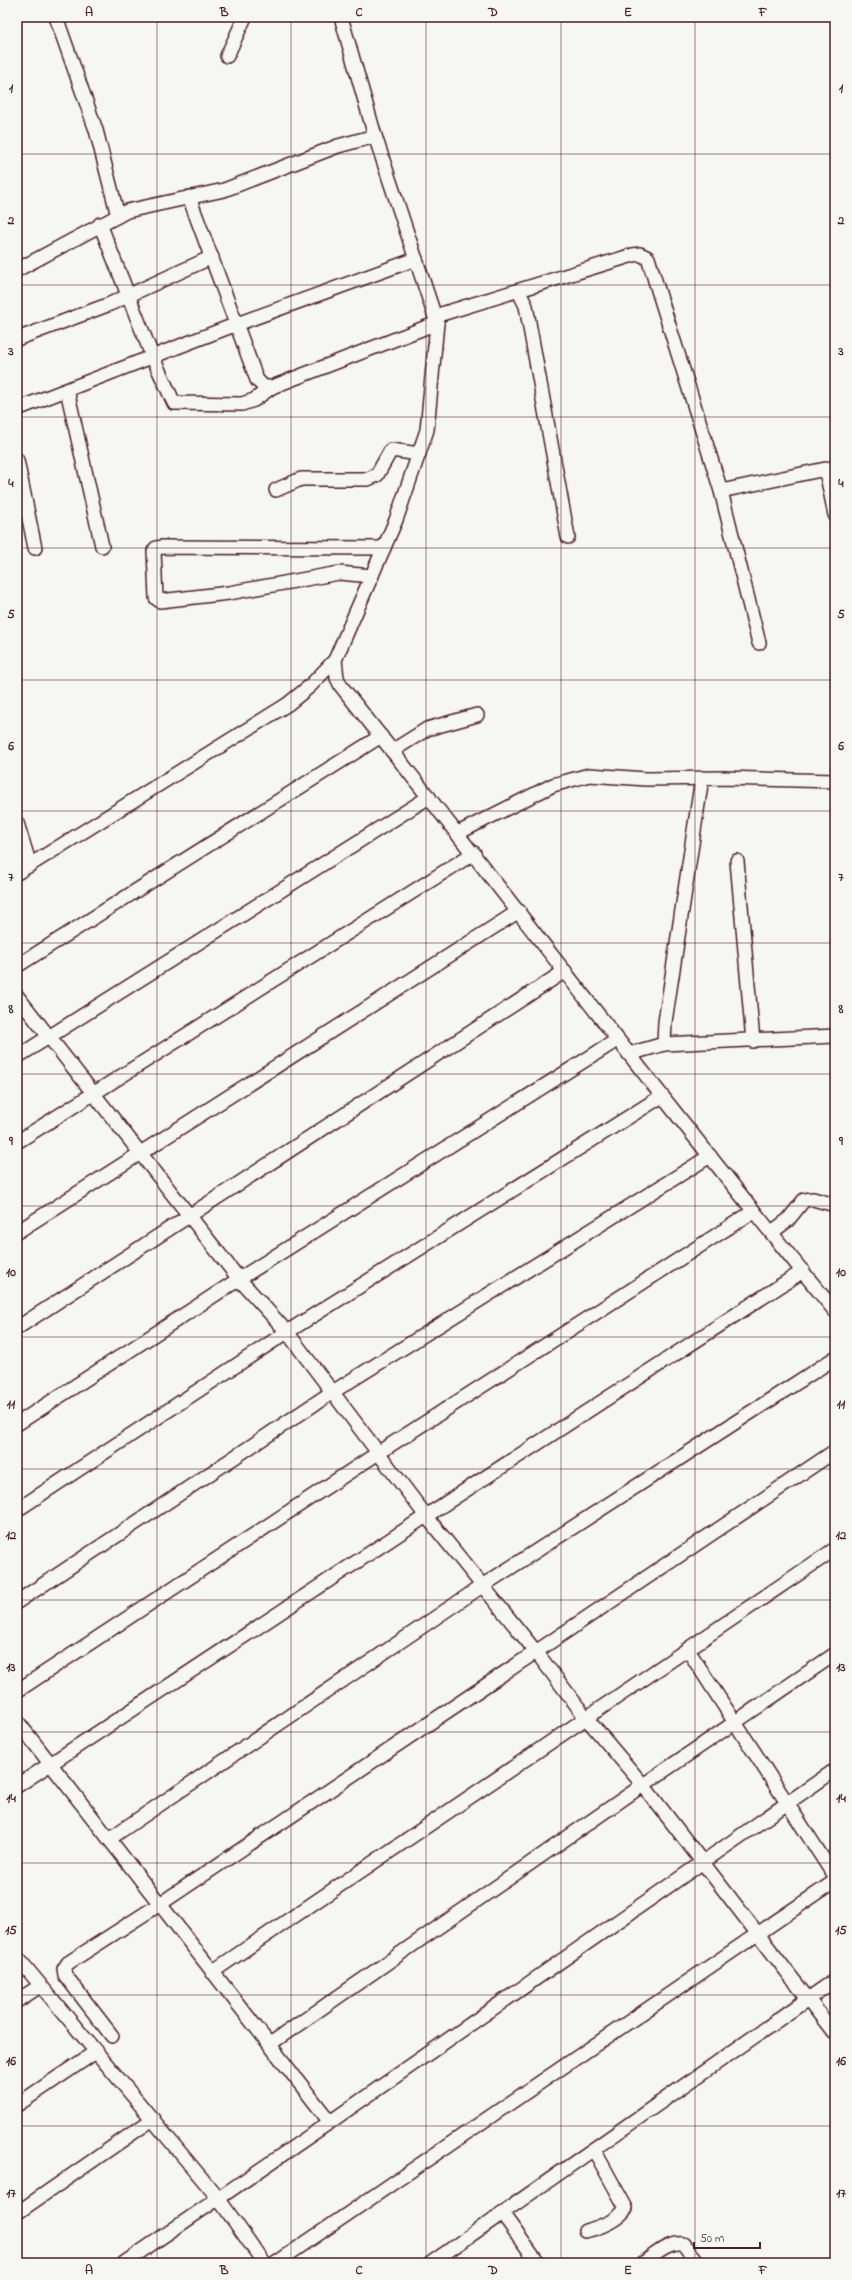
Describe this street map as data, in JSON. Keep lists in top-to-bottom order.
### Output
{
  "scale_bar": "50 m",
  "grid": {
    "columns": [
      "A",
      "B",
      "C",
      "D",
      "E",
      "F"
    ],
    "rows": [
      "1",
      "2",
      "3",
      "4",
      "5",
      "6",
      "7",
      "8",
      "9",
      "10",
      "11",
      "12",
      "13",
      "14",
      "15",
      "16",
      "17"
    ]
  }
}
